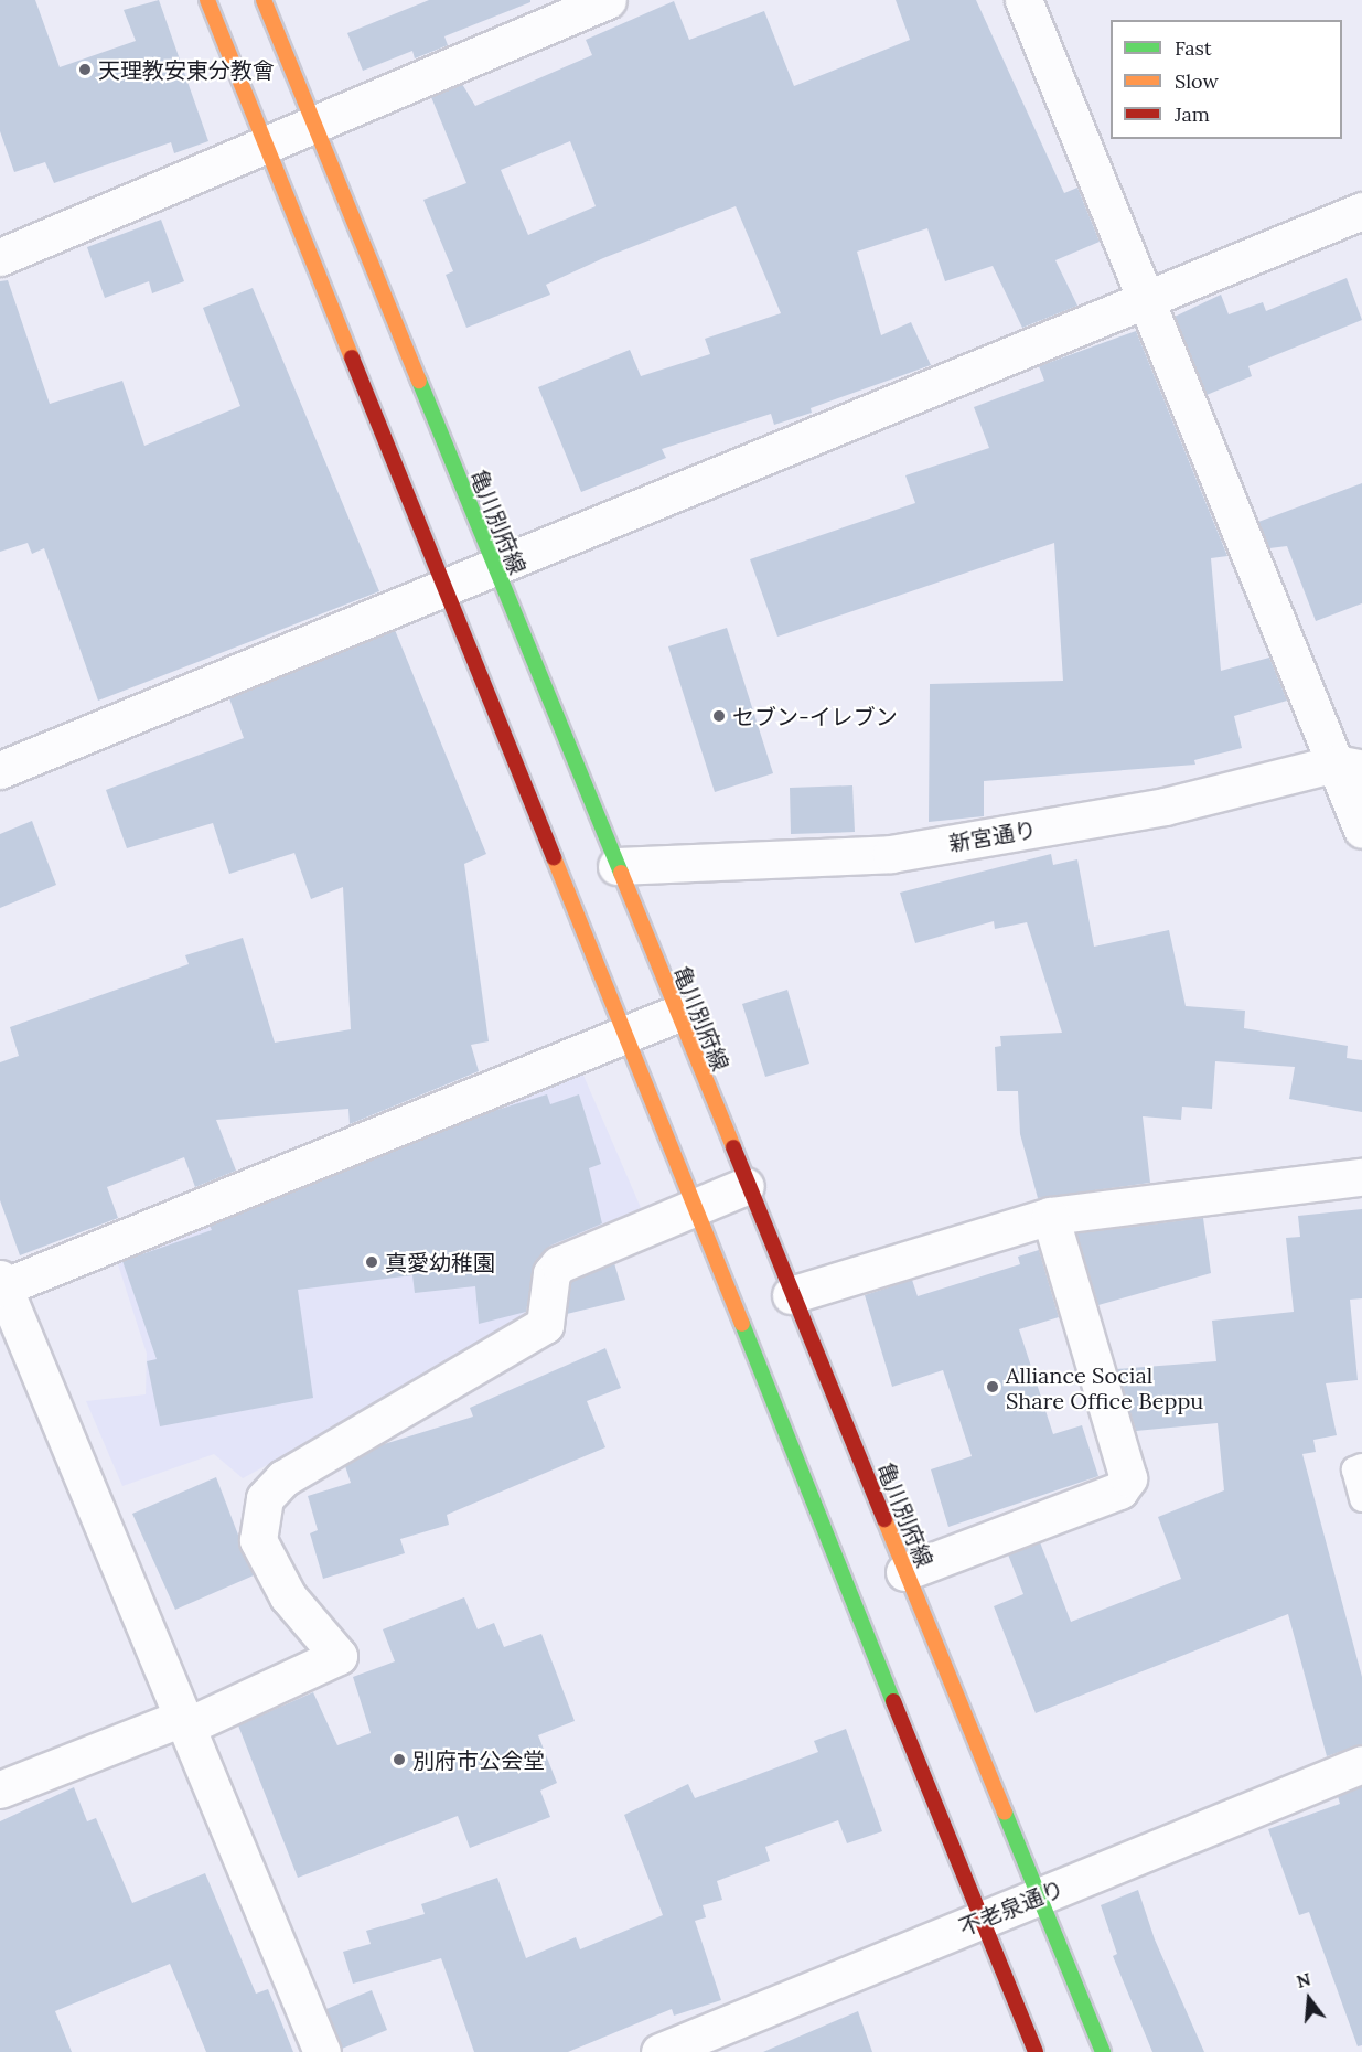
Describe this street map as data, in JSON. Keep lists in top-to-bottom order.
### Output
{
  "streets": {
    "main road": ["亀川別府線"],
    "street": ["新宮通り", "不老泉通り"]
  },
  "crossings": [
    ["亀川別府線", "新宮通り"],
    ["亀川別府線", "不老泉通り"]
  ],
  "places": [
    "天理教安東分教會",
    "セブン-イレブン",
    "真愛幼稚園",
    "Alliance Social Share Office Beppu",
    "別府市公会堂"
  ],
  "legend": ["Fast", "Slow", "Jam"],
  "north": "top"
}
